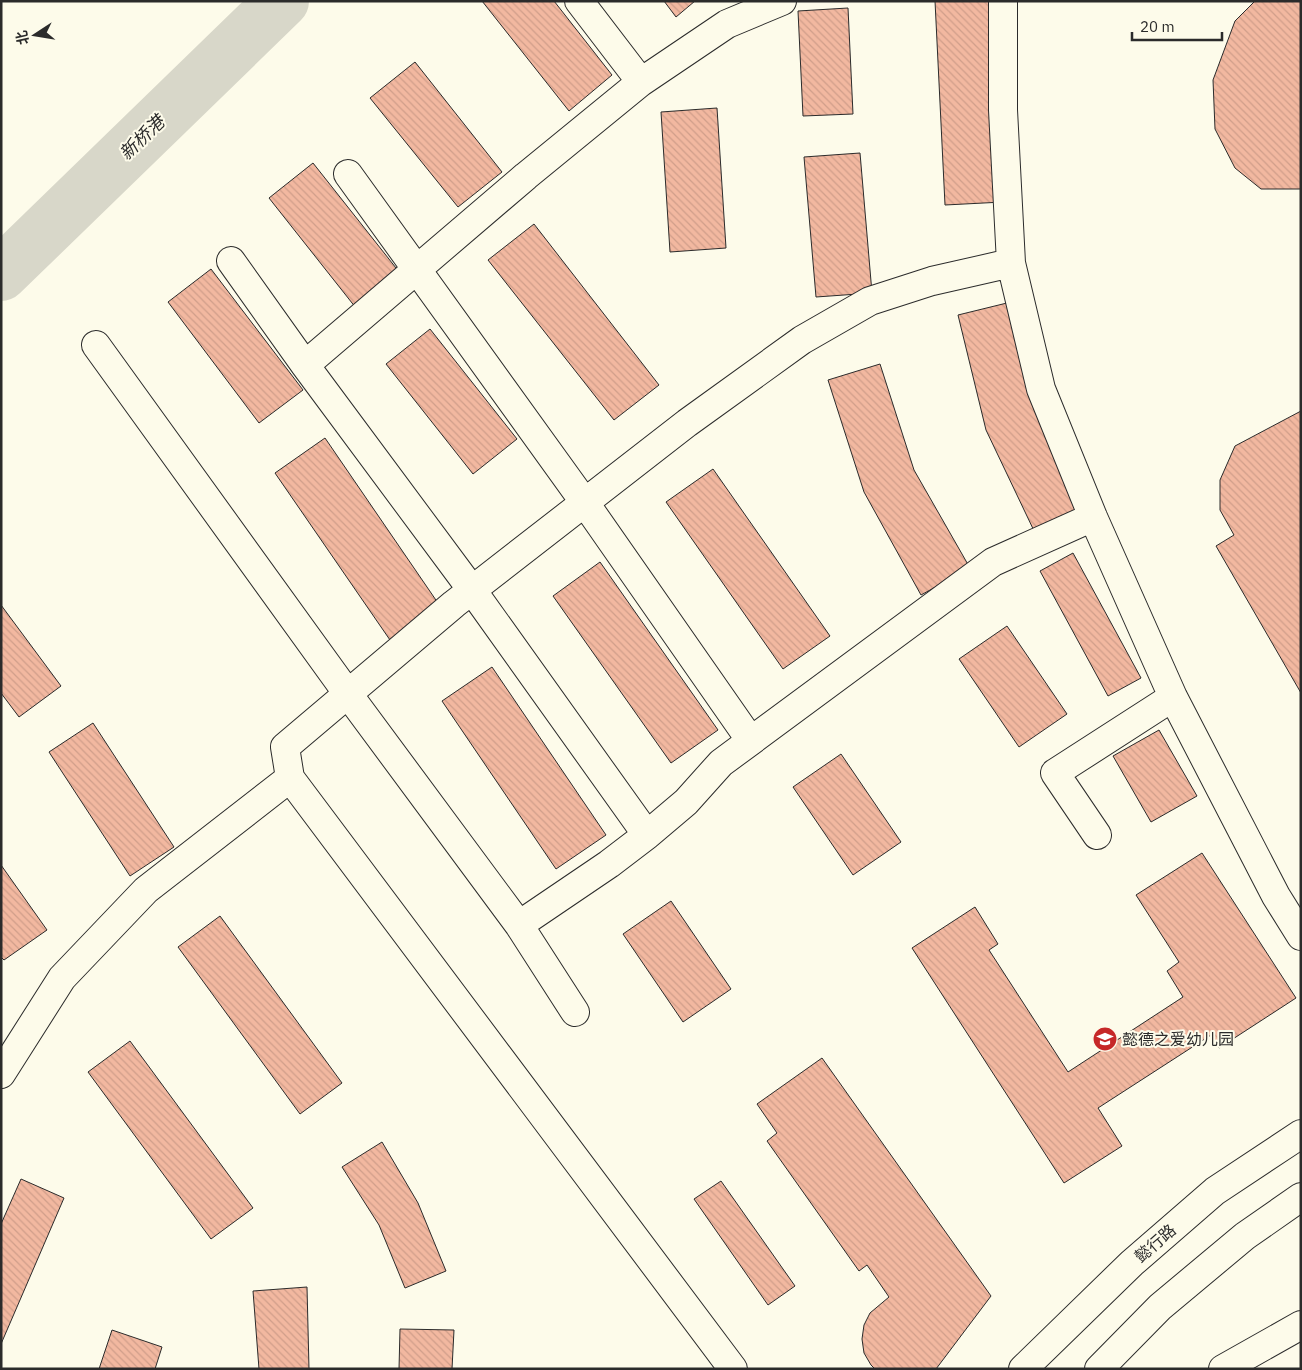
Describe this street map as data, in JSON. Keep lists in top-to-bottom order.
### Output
{
  "streets": {
    "street": ["懿行路"]
  },
  "water": ["新桥港"],
  "places": {
    "school or university": ["懿德之爱幼儿园"]
  },
  "scale_bar": "20 m",
  "north": "left"
}
